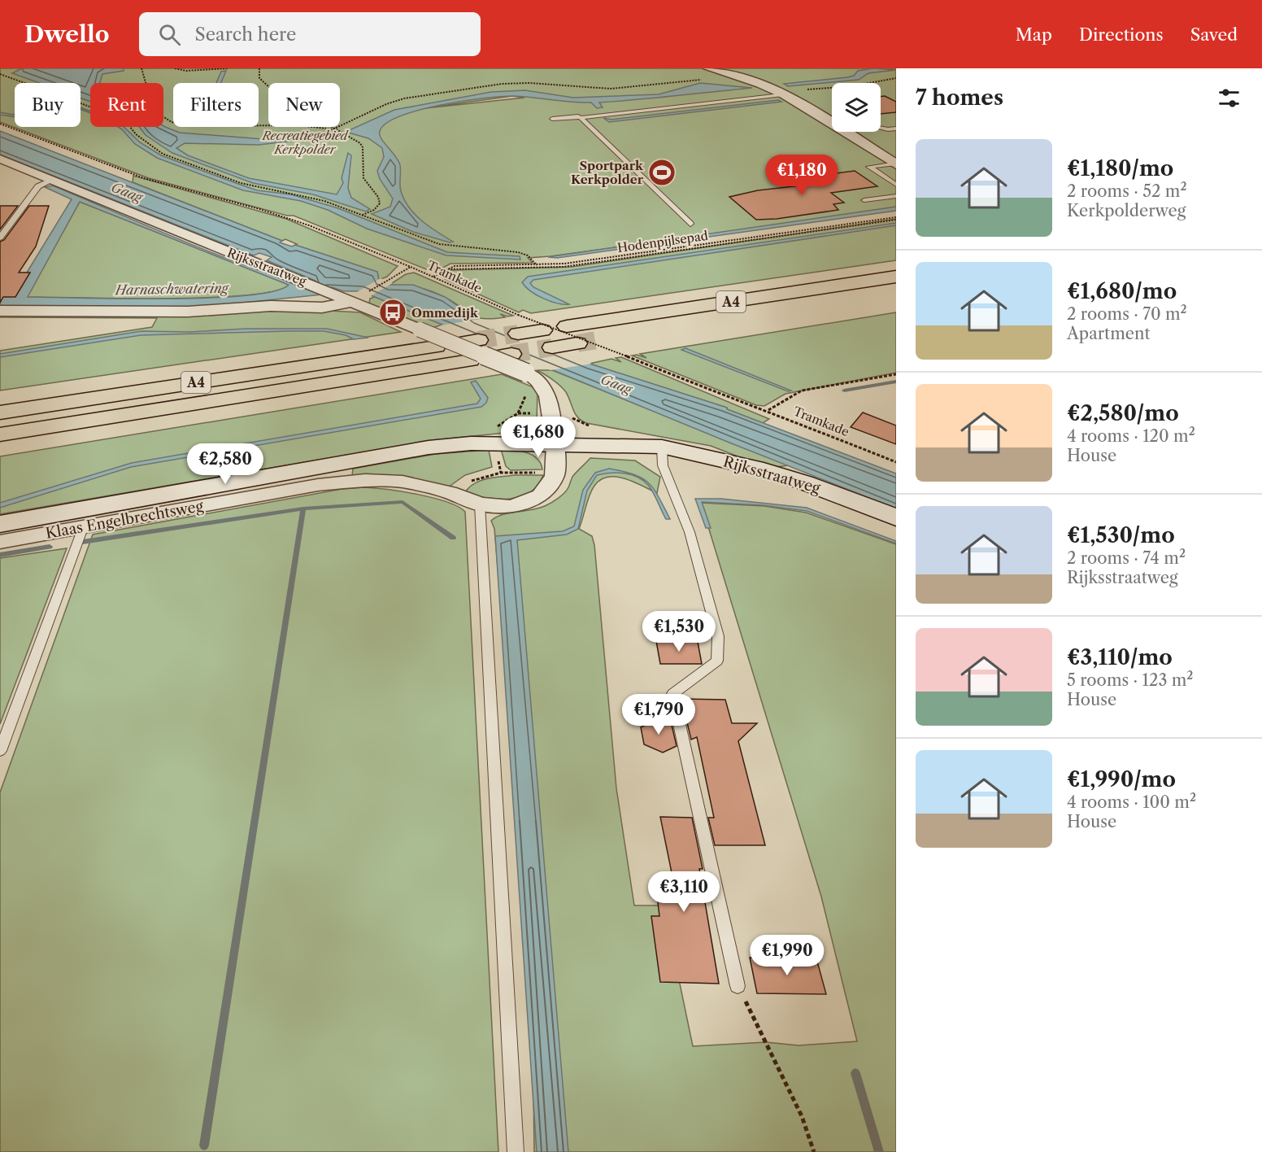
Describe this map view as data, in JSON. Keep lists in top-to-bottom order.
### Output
{
  "streets": {
    "highway": ["A4"],
    "main road": ["Rijksstraatweg", "Klaas Engelbrechtsweg"],
    "path": ["Hodenpijlsepad", "Tramkade"]
  },
  "crossings": [
    ["Hodenpijlsepad", "Tramkade"],
    ["Rijksstraatweg", "Klaas Engelbrechtsweg"]
  ],
  "water": ["Gaag", "Harnaschwatering"],
  "parks": ["Recreatiegebied Kerkpolder"],
  "places": {
    "sports": ["Sportpark Kerkpolder"],
    "bus stop": ["Ommedijk"]
  },
  "page": {
    "header": "Dwello",
    "search": "Search here",
    "nav": ["Map", "Directions", "Saved"],
    "heading": "7 homes",
    "chip": [
      "Buy",
      "Rent",
      "Filters",
      "New"
    ],
    "list": [
      {
        "name": "€1,180/mo",
        "note": "2 rooms · 52 m² · Kerkpolderweg"
      },
      {
        "name": "€1,680/mo",
        "note": "2 rooms · 70 m² · Apartment"
      },
      {
        "name": "€2,580/mo",
        "note": "4 rooms · 120 m² · House"
      },
      {
        "name": "€1,530/mo",
        "note": "2 rooms · 74 m² · Rijksstraatweg"
      },
      {
        "name": "€3,110/mo",
        "note": "5 rooms · 123 m² · House"
      },
      {
        "name": "€1,990/mo",
        "note": "4 rooms · 100 m² · House"
      }
    ],
    "price": [
      "€1,180",
      "€1,680",
      "€2,580",
      "€1,530",
      "€1,790",
      "€3,110",
      "€1,990"
    ]
  }
}
